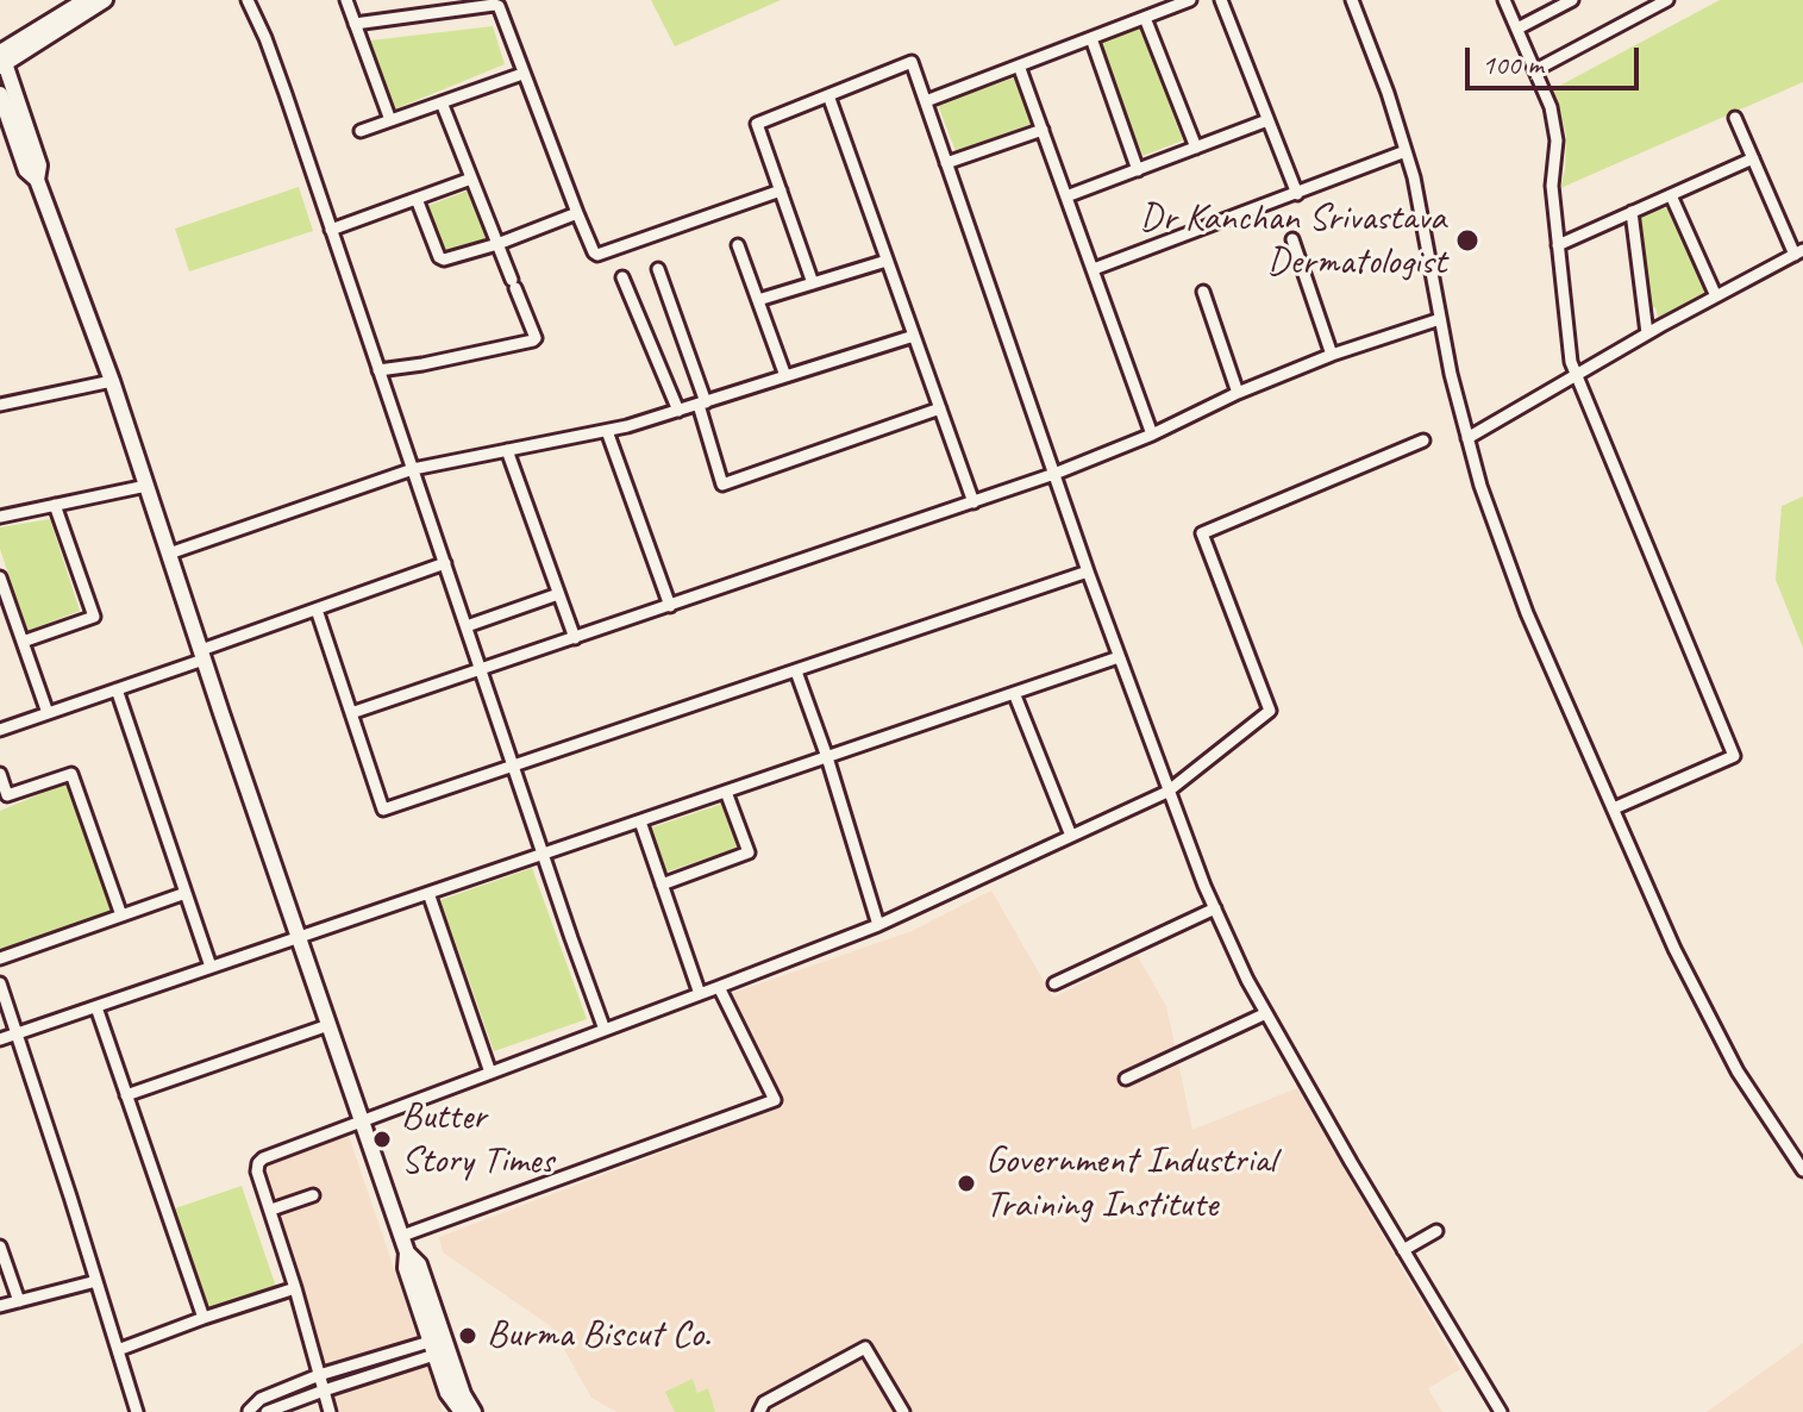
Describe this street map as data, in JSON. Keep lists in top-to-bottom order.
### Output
{
  "places": [
    "Dr Kanchan Srivastava Dermatologist",
    "Butter Story Times",
    "Government Industrial Training Institute",
    "Burma Biscut Co."
  ],
  "scale_bar": "100 m"
}
